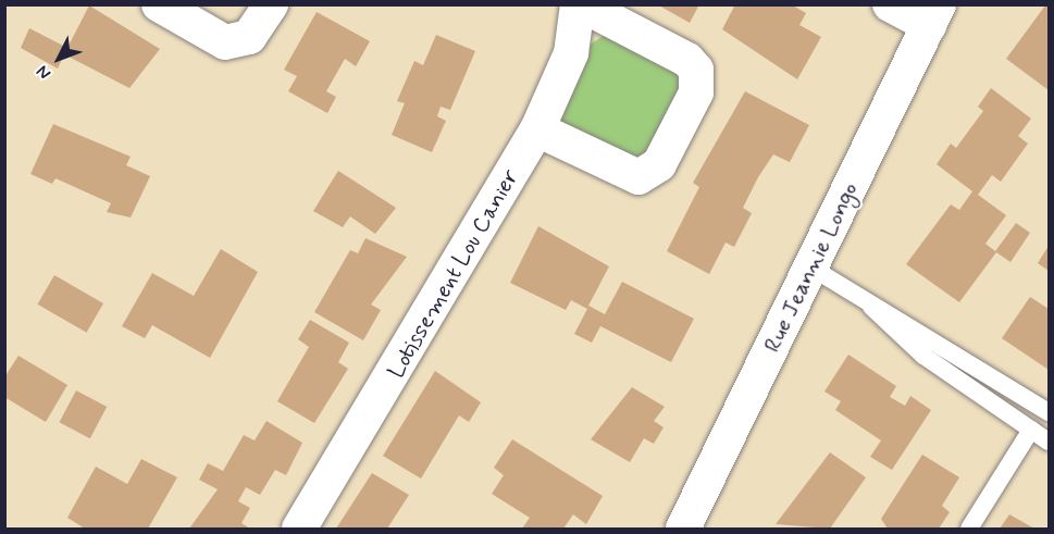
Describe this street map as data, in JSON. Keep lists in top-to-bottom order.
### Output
{
  "streets": {
    "street": ["Rue Jeannie Longo", "Lotissement Lou Canier"]
  },
  "north": "bottom left"
}
